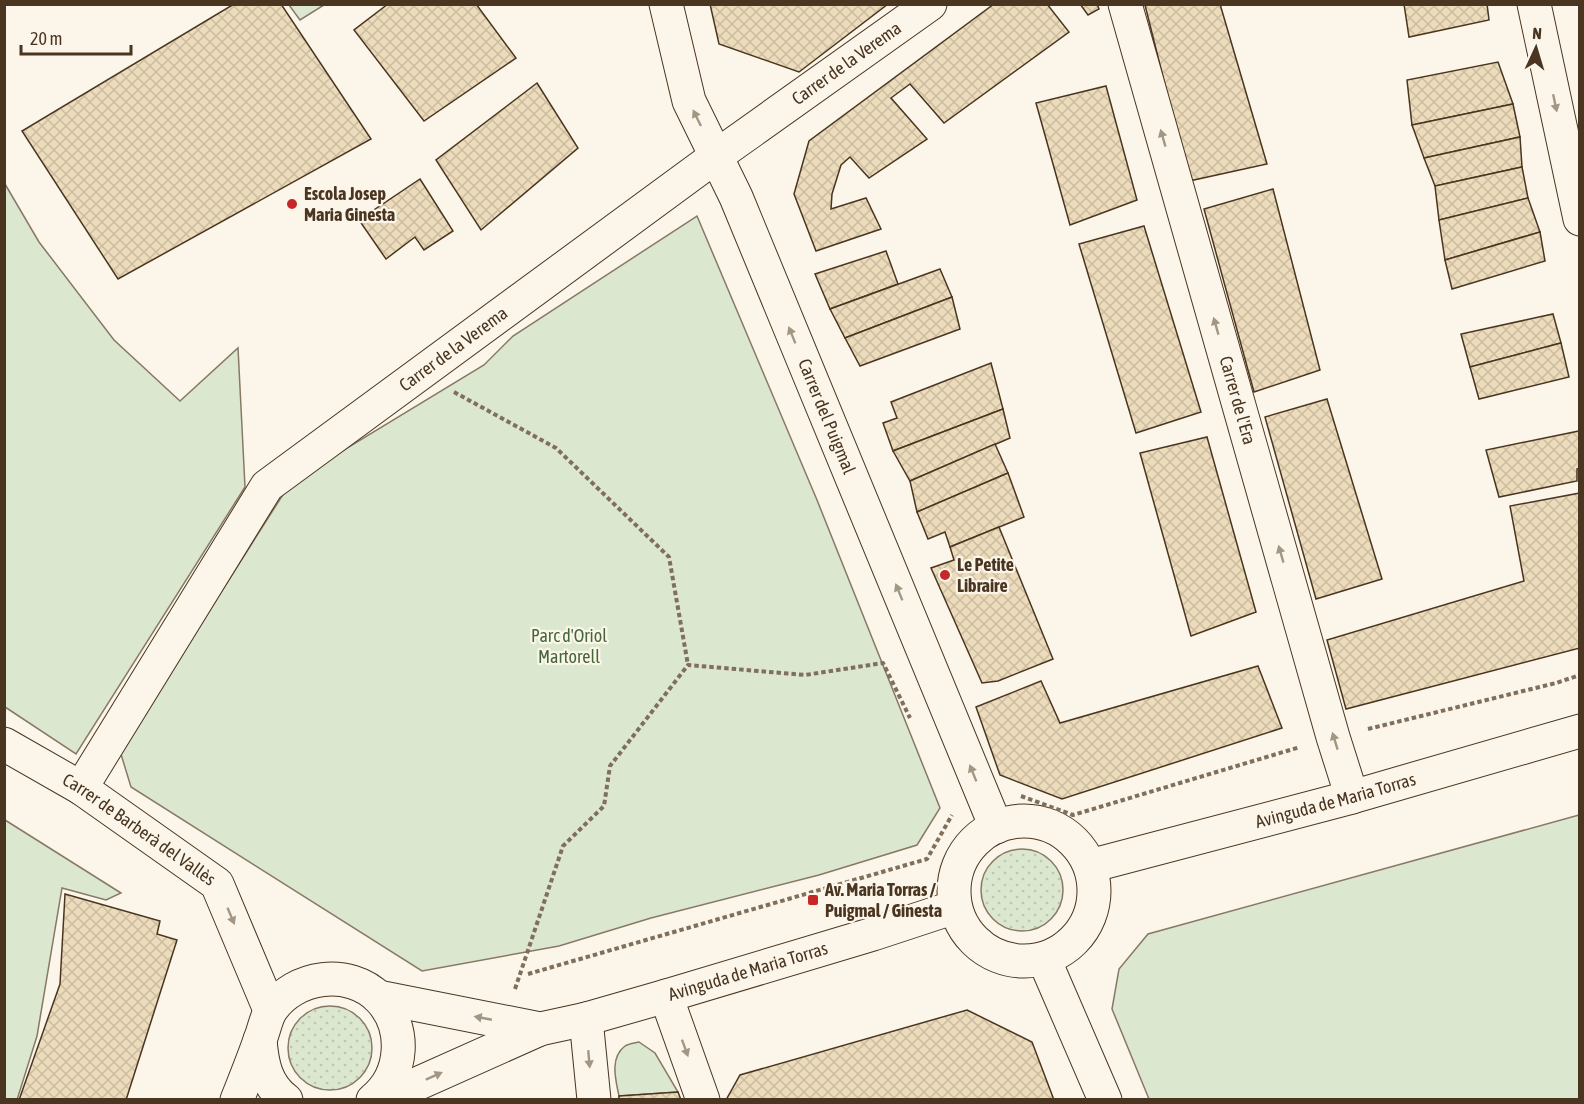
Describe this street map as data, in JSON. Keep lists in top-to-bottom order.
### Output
{
  "streets": {
    "street": [
      "Carrer de la Verema",
      "Carrer de l'Era",
      "Carrer del Puigmal",
      "Avinguda de Maria Torras",
      "Carrer de Barberà del Vallès"
    ]
  },
  "crossings": [
    ["Carrer de la Verema", "Carrer del Puigmal"],
    ["Carrer de la Verema", "Carrer de Barberà del Vallès"],
    ["Carrer de l'Era", "Avinguda de Maria Torras"],
    ["Carrer del Puigmal", "Avinguda de Maria Torras"]
  ],
  "one_way": ["Carrer de l'Era", "Carrer del Puigmal", "Carrer de Barberà del Vallès"],
  "parks": ["Parc d'Oriol Martorell"],
  "places": {
    "other": ["Escola Josep Maria Ginesta", "Le Petite Libraire"],
    "transit": ["Av. Maria Torras / Puigmal / Ginesta"]
  },
  "scale_bar": "20 m",
  "north": "top"
}
